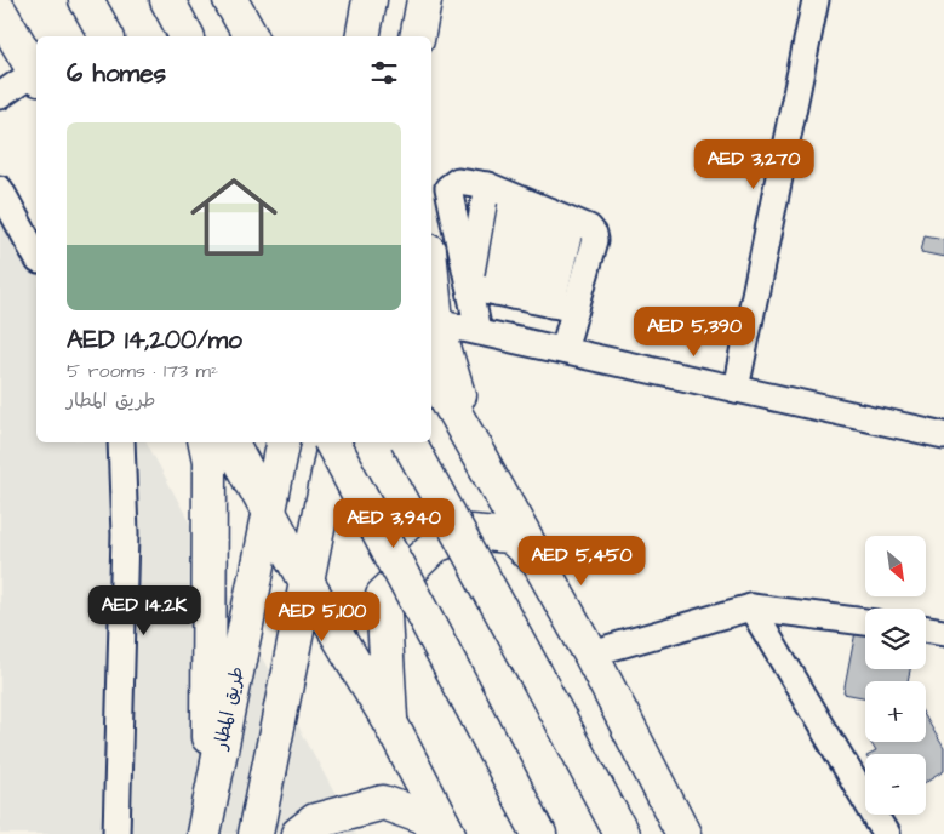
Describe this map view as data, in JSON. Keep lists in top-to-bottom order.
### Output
{
  "streets": {
    "main road": ["طريق المطار"]
  },
  "north": "bottom right",
  "page": {
    "heading": "6 homes",
    "list": [
      {
        "name": "AED 14,200/mo",
        "note": "5 rooms · 173 m² · طريق المطار"
      }
    ],
    "price": [
      "AED 3,270",
      "AED 5,390",
      "AED 3,940",
      "AED 5,450",
      "AED 14.2K",
      "AED 5,100"
    ],
    "map_buttons": ["+", "−"]
  }
}
